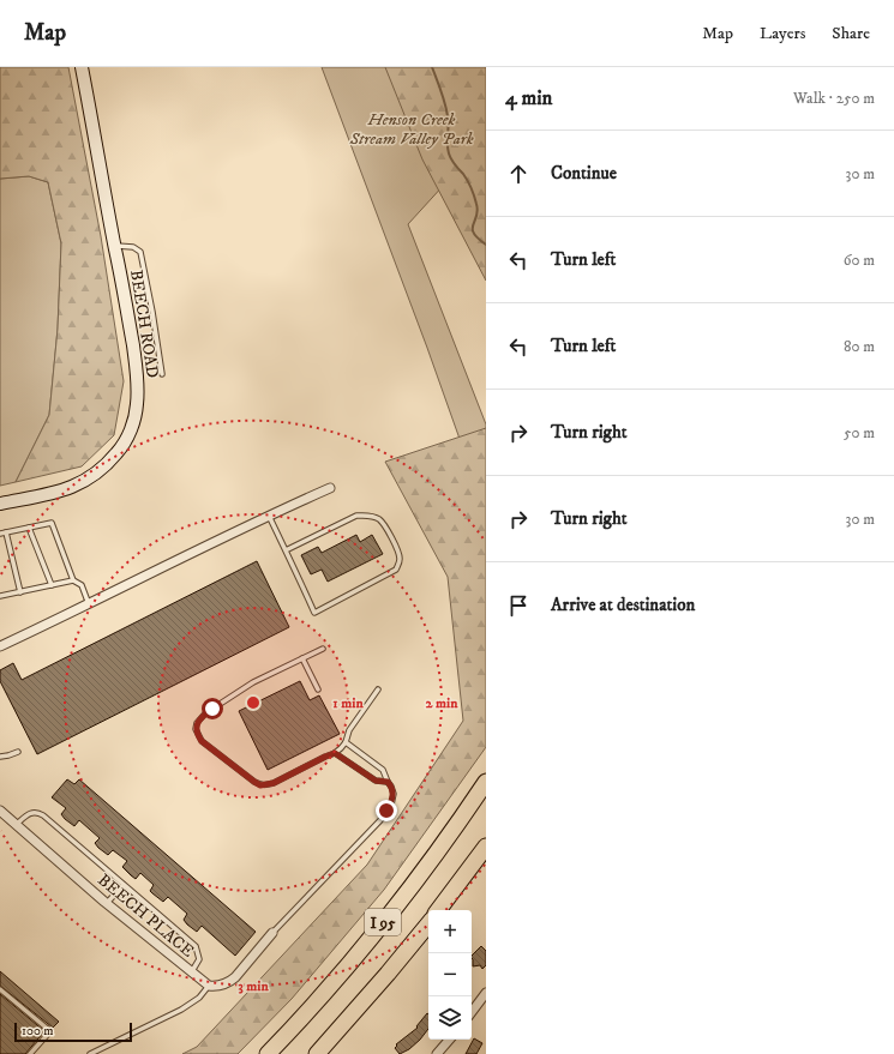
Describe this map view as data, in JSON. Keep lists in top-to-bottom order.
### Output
{
  "streets": {
    "highway": ["I 95"],
    "street": ["BEECH ROAD", "BEECH PLACE"]
  },
  "parks": ["Henson Creek Stream Valley Park"],
  "scale_bar": "100 m",
  "page": {
    "header": "Map",
    "nav": ["Map", "Layers", "Share"],
    "heading": ["4 min", "Walk · 250 m"],
    "list": [
      ["Continue", "30 m"],
      ["Turn left", "60 m"],
      ["Turn left", "80 m"],
      ["Turn right", "50 m"],
      ["Turn right", "30 m"],
      "Arrive at destination"
    ],
    "map_buttons": ["+", "−"],
    "scale": "100 m"
  },
  "rings": ["1 min", "2 min", "3 min"]
}
